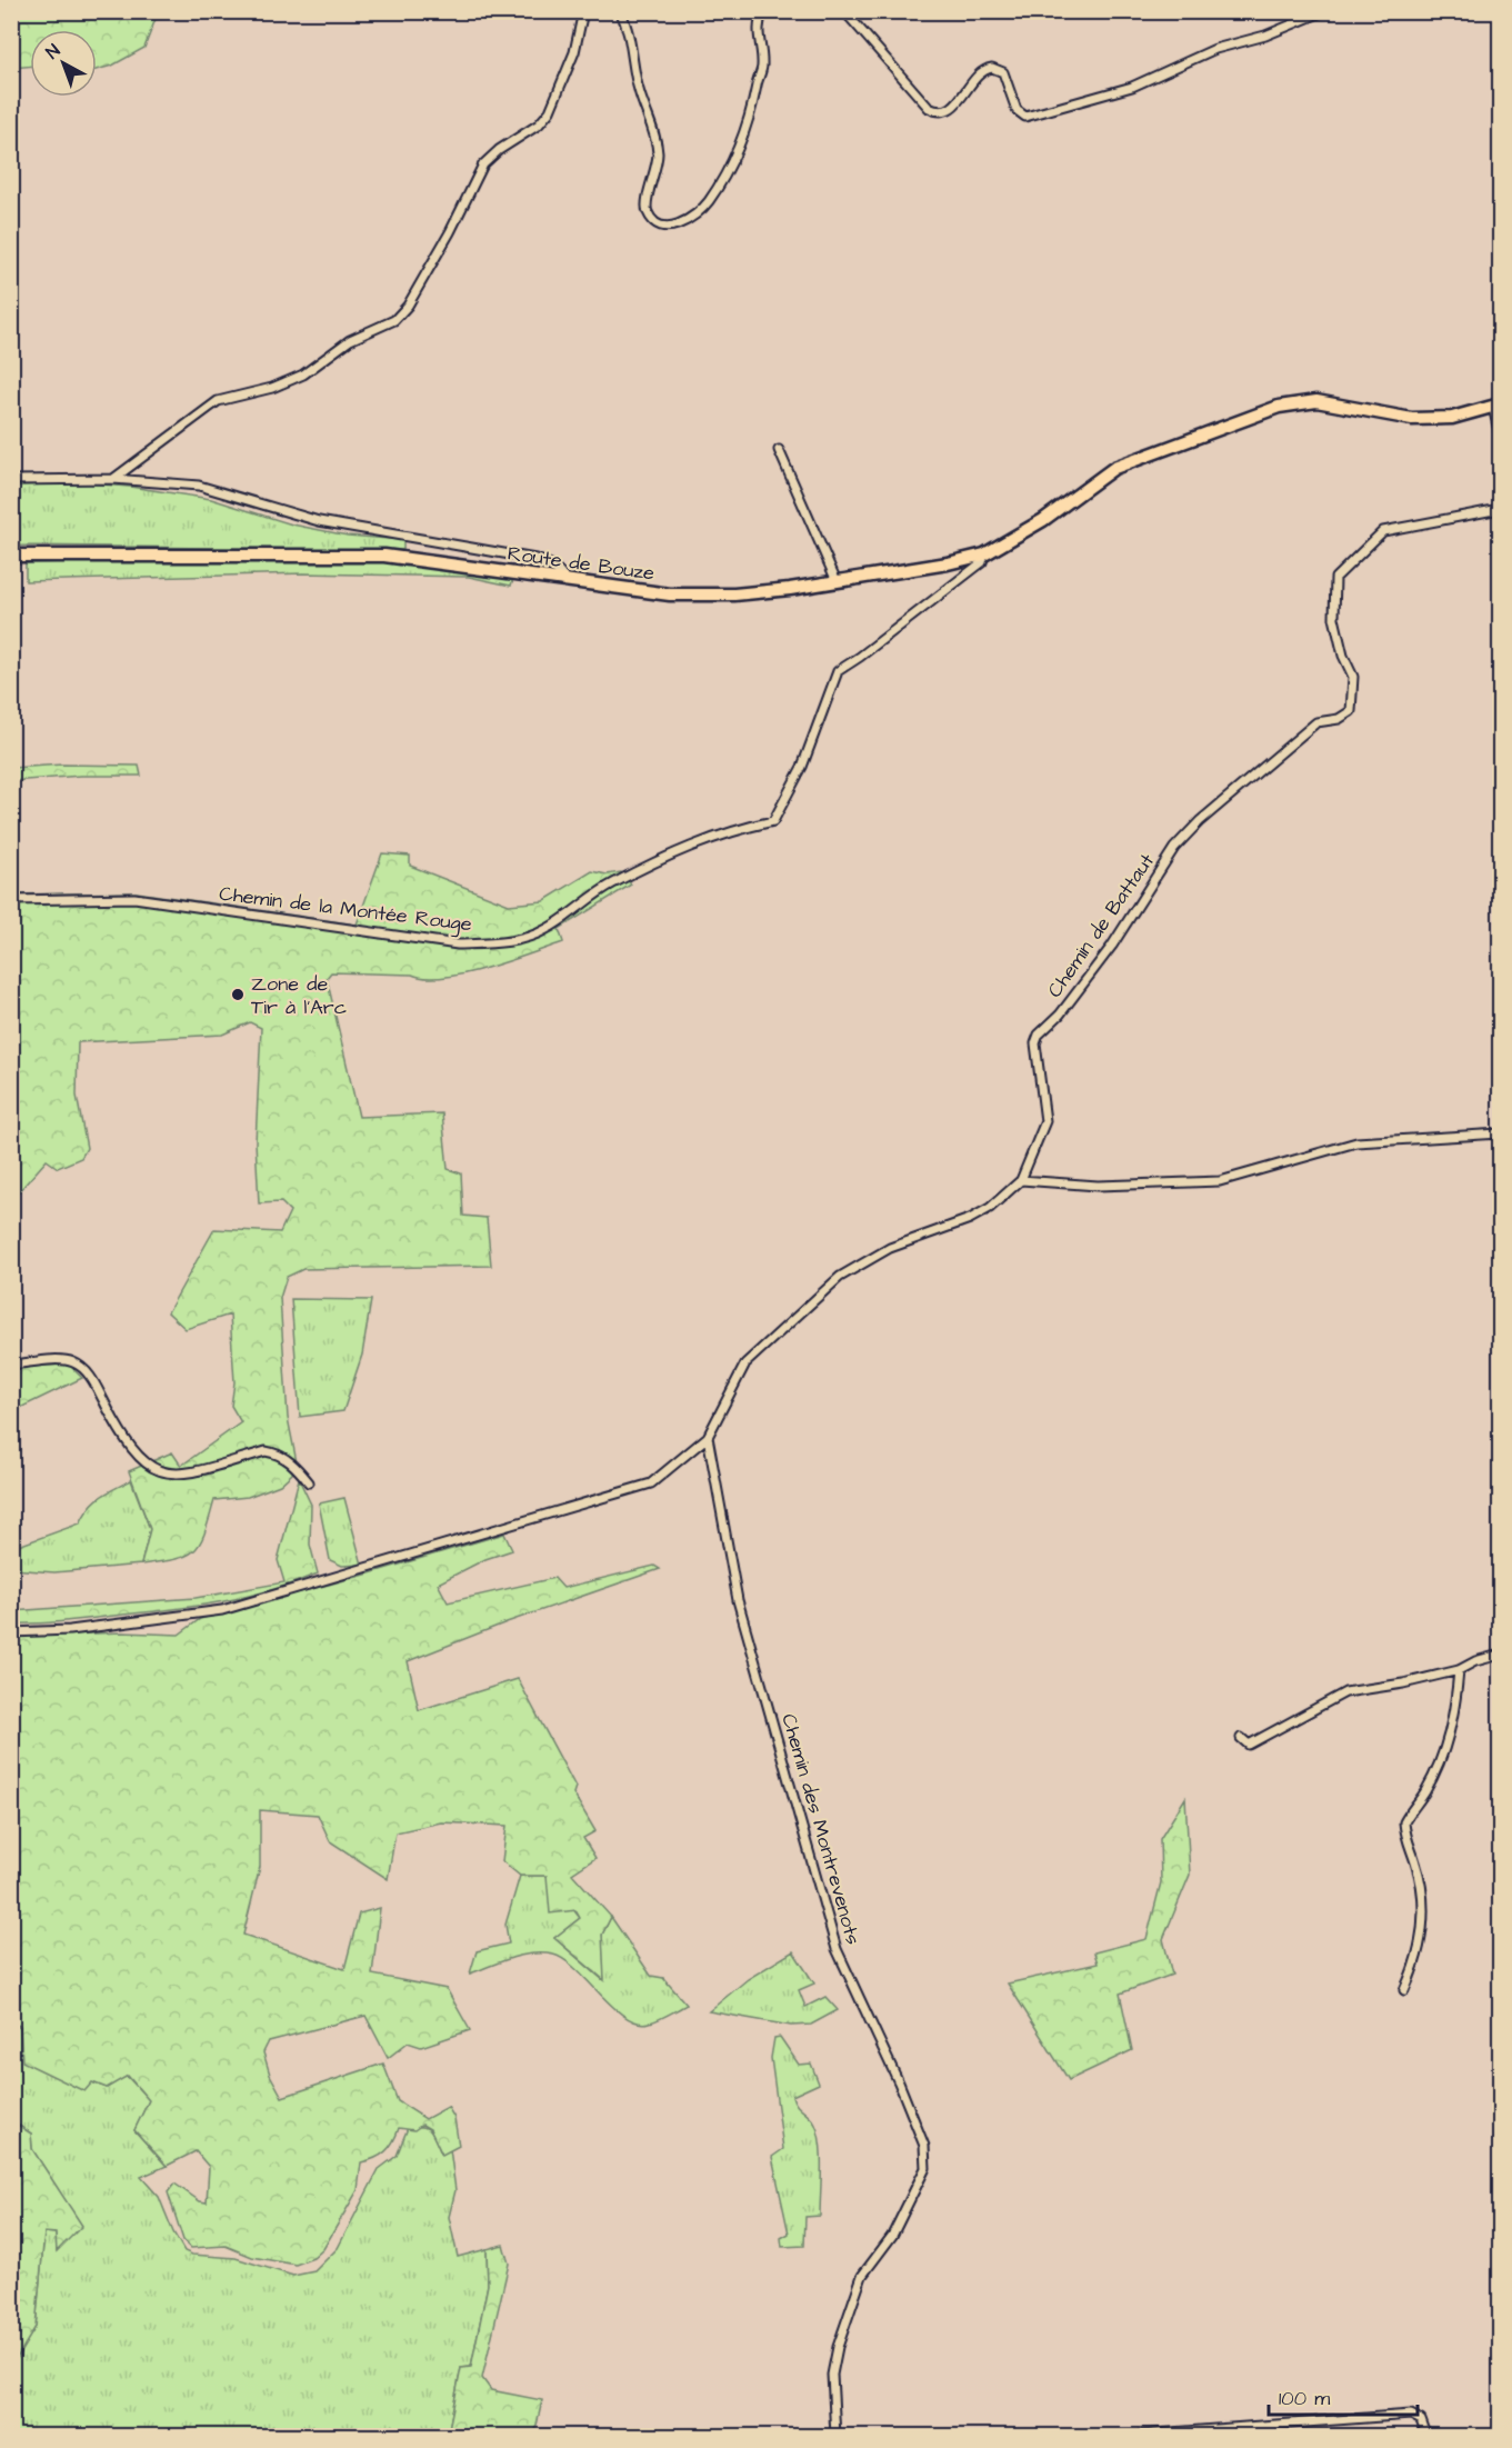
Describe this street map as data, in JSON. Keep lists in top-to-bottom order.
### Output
{
  "streets": {
    "main road": ["Route de Bouze"],
    "street": ["Chemin de la Montée Rouge", "Chemin de Battaut", "Chemin des Montrevenots"]
  },
  "crossings": [
    ["Route de Bouze", "Chemin de la Montée Rouge"],
    ["Chemin de Battaut", "Chemin des Montrevenots"]
  ],
  "places": ["Zone de Tir à l'Arc"],
  "scale_bar": "100 m",
  "north": "top left"
}
